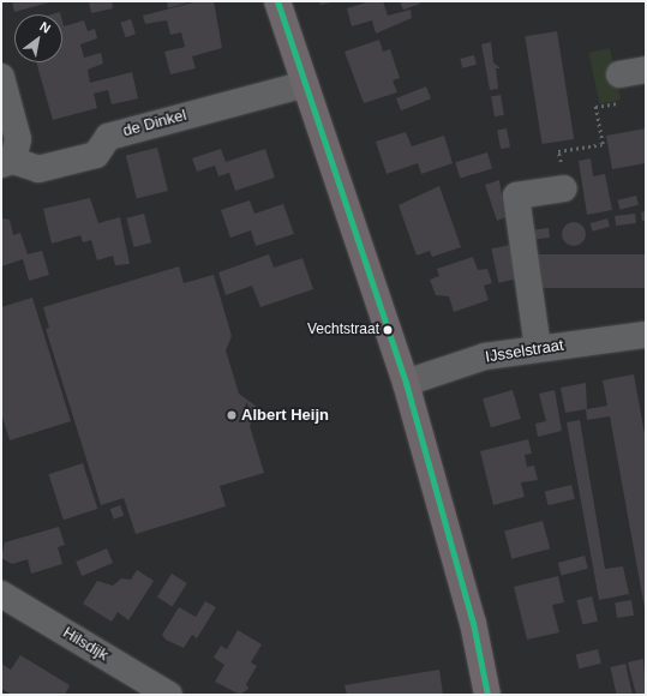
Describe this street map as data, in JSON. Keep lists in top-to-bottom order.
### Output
{
  "streets": {
    "street": ["de Dinkel", "IJsselstraat", "Hilsdijk"]
  },
  "places": ["Vechtstraat", "Albert Heijn"],
  "north": "top right"
}
